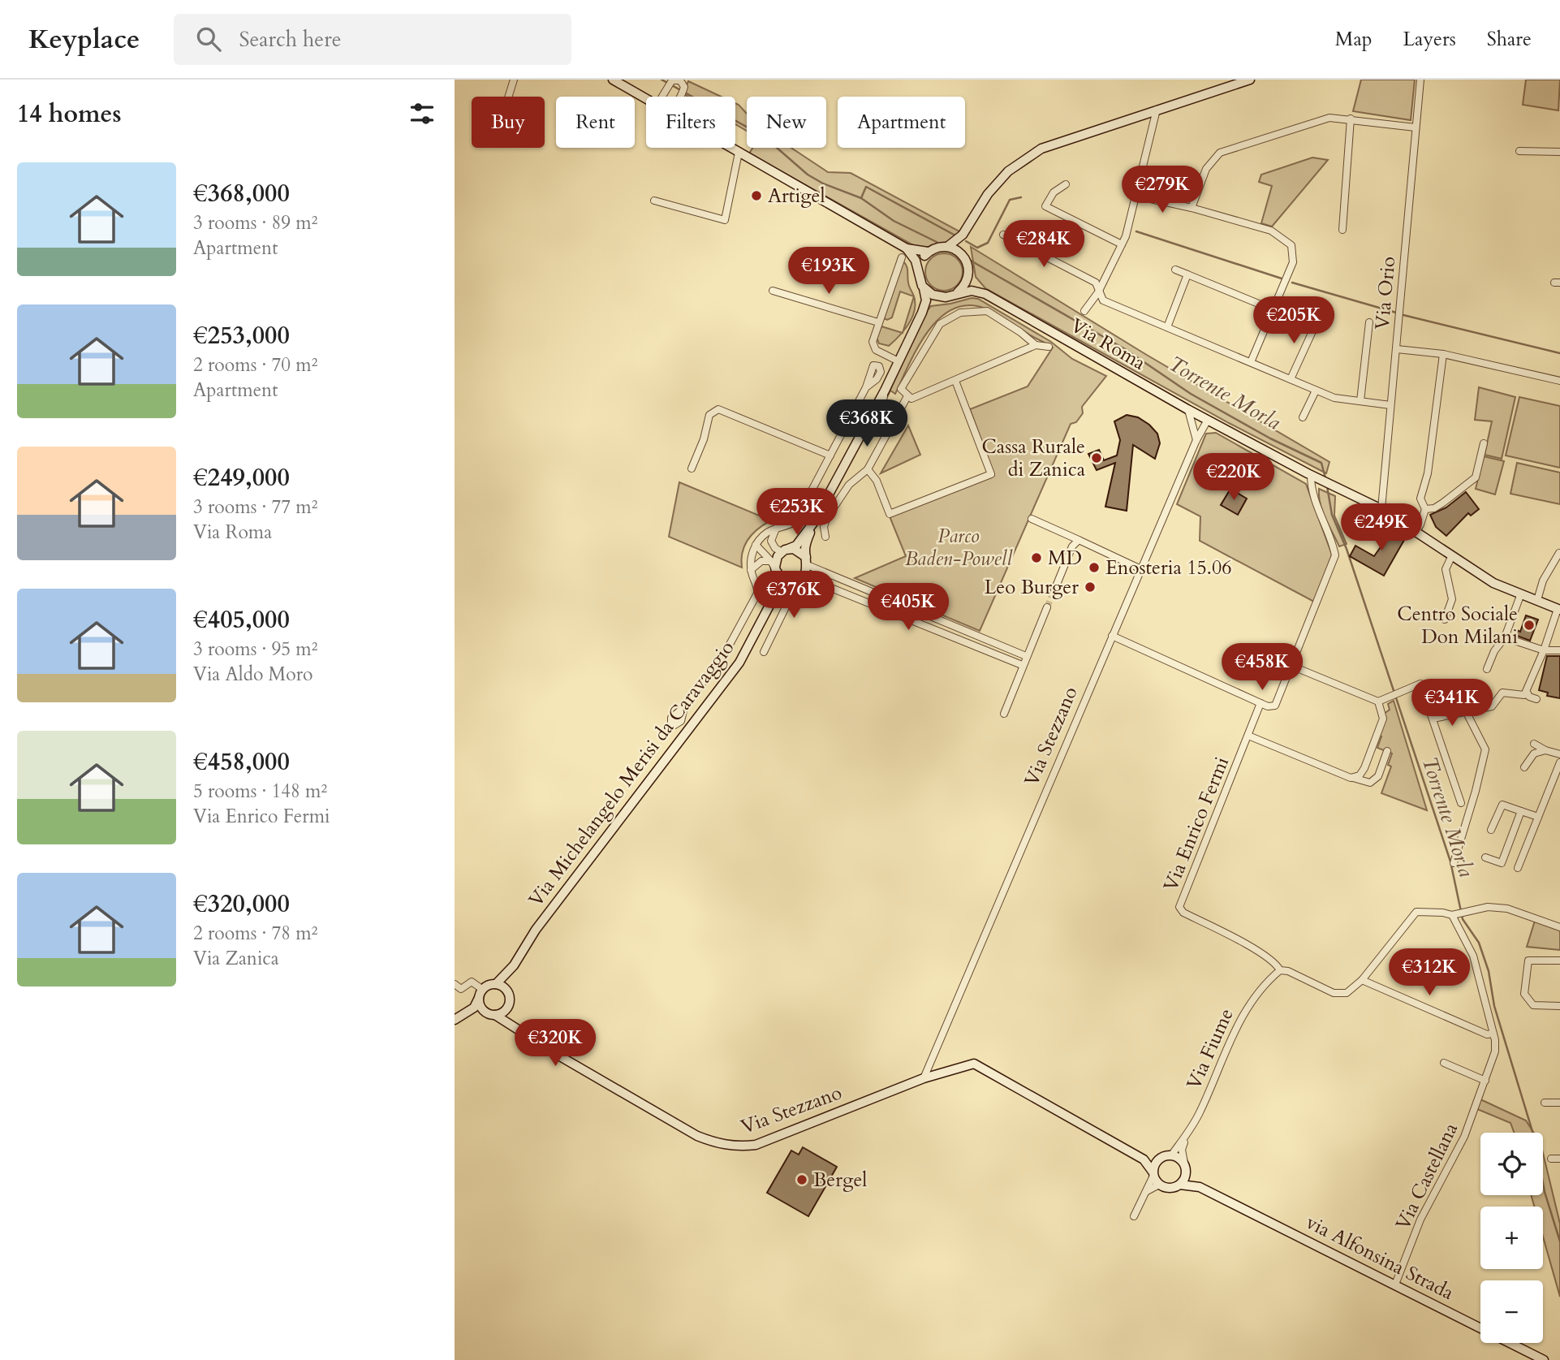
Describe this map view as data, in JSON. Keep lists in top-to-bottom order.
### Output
{
  "streets": {
    "street": [
      "Via Orio",
      "Via Roma",
      "Via Stezzano",
      "Via Michelangelo Merisi da Caravaggio",
      "Via Enrico Fermi",
      "Via Fiume",
      "Via Castellana",
      "via Alfonsina Strada"
    ]
  },
  "crossings": [
    ["Via Orio", "Via Roma"],
    ["Via Roma", "Via Stezzano"],
    ["Via Roma", "Via Michelangelo Merisi da Caravaggio"],
    ["Via Stezzano", "Via Michelangelo Merisi da Caravaggio"],
    ["Via Enrico Fermi", "Via Fiume"],
    ["Via Castellana", "via Alfonsina Strada"]
  ],
  "water": ["Torrente Morla"],
  "parks": ["Parco Baden-Powell"],
  "places": [
    "Artigel",
    "Cassa Rurale di Zanica",
    "MD",
    "Enosteria 15.06",
    "Leo Burger",
    "Centro Sociale Don Milani",
    "Bergel"
  ],
  "page": {
    "header": "Keyplace",
    "search": "Search here",
    "nav": ["Map", "Layers", "Share"],
    "heading": "14 homes",
    "chip": [
      "Buy",
      "Rent",
      "Filters",
      "New",
      "Apartment"
    ],
    "list": [
      {
        "name": "€368,000",
        "note": "3 rooms · 89 m² · Apartment"
      },
      {
        "name": "€253,000",
        "note": "2 rooms · 70 m² · Apartment"
      },
      {
        "name": "€249,000",
        "note": "3 rooms · 77 m² · Via Roma"
      },
      {
        "name": "€405,000",
        "note": "3 rooms · 95 m² · Via Aldo Moro"
      },
      {
        "name": "€458,000",
        "note": "5 rooms · 148 m² · Via Enrico Fermi"
      },
      {
        "name": "€320,000",
        "note": "2 rooms · 78 m² · Via Zanica"
      }
    ],
    "price": [
      "€279K",
      "€284K",
      "€193K",
      "€205K",
      "€368K",
      "€220K",
      "€253K",
      "€249K",
      "€376K",
      "€405K",
      "€458K",
      "€341K",
      "€312K",
      "€320K"
    ],
    "map_buttons": ["+", "−"]
  }
}
